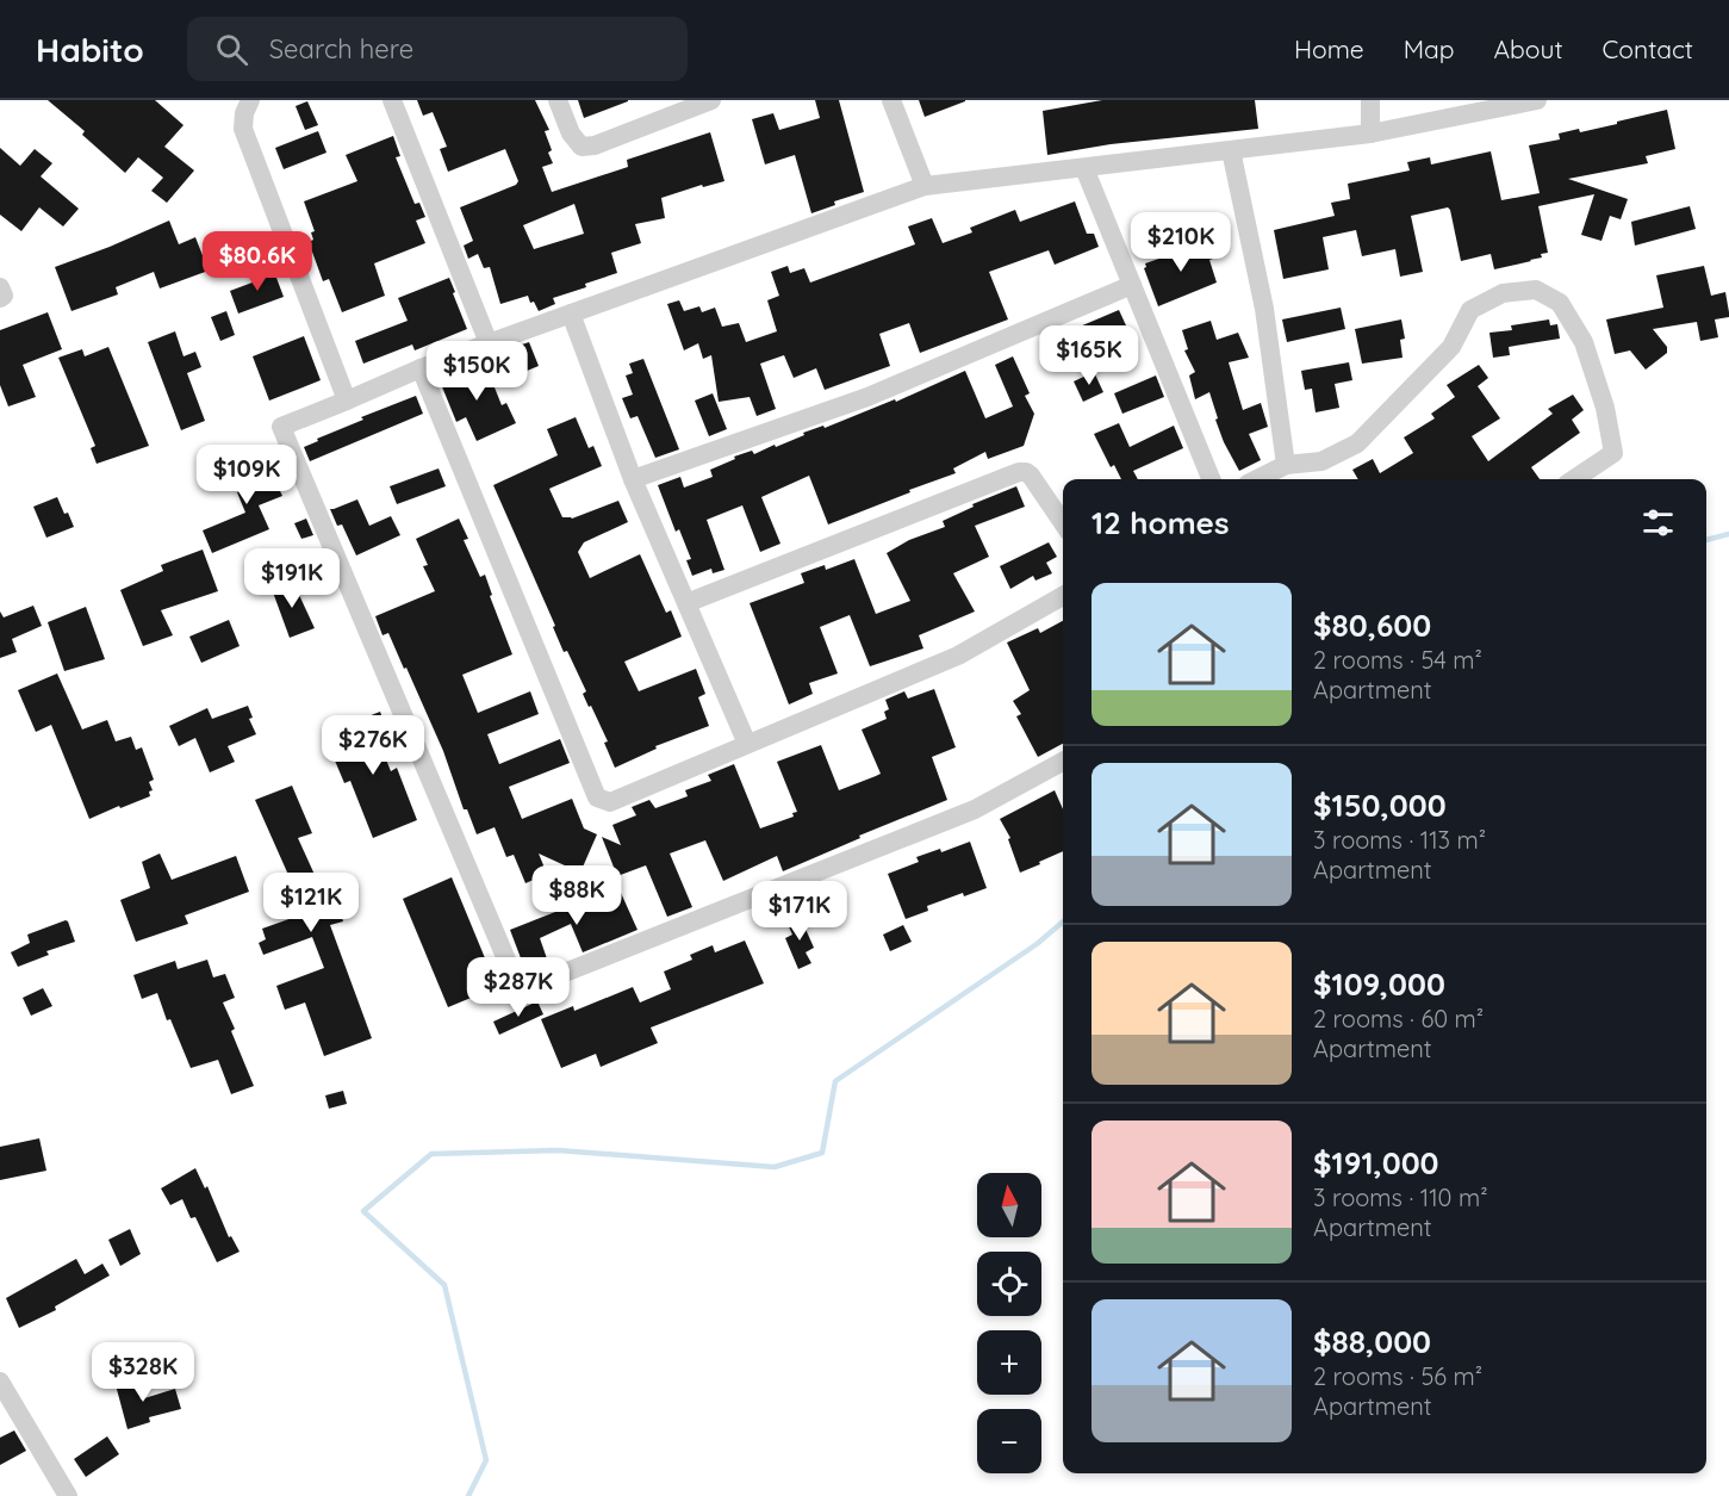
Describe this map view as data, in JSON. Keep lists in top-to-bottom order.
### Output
{
  "north": "top",
  "page": {
    "header": "Habito",
    "search": "Search here",
    "nav": [
      "Home",
      "Map",
      "About",
      "Contact"
    ],
    "price": [
      "$210K",
      "$80.6K",
      "$165K",
      "$150K",
      "$109K",
      "$191K",
      "$276K",
      "$88K",
      "$121K",
      "$171K",
      "$287K",
      "$328K"
    ],
    "heading": "12 homes",
    "list": [
      {
        "name": "$80,600",
        "note": "2 rooms · 54 m² · Apartment"
      },
      {
        "name": "$150,000",
        "note": "3 rooms · 113 m² · Apartment"
      },
      {
        "name": "$109,000",
        "note": "2 rooms · 60 m² · Apartment"
      },
      {
        "name": "$191,000",
        "note": "3 rooms · 110 m² · Apartment"
      },
      {
        "name": "$88,000",
        "note": "2 rooms · 56 m² · Apartment"
      }
    ],
    "map_buttons": ["+", "−"]
  }
}
